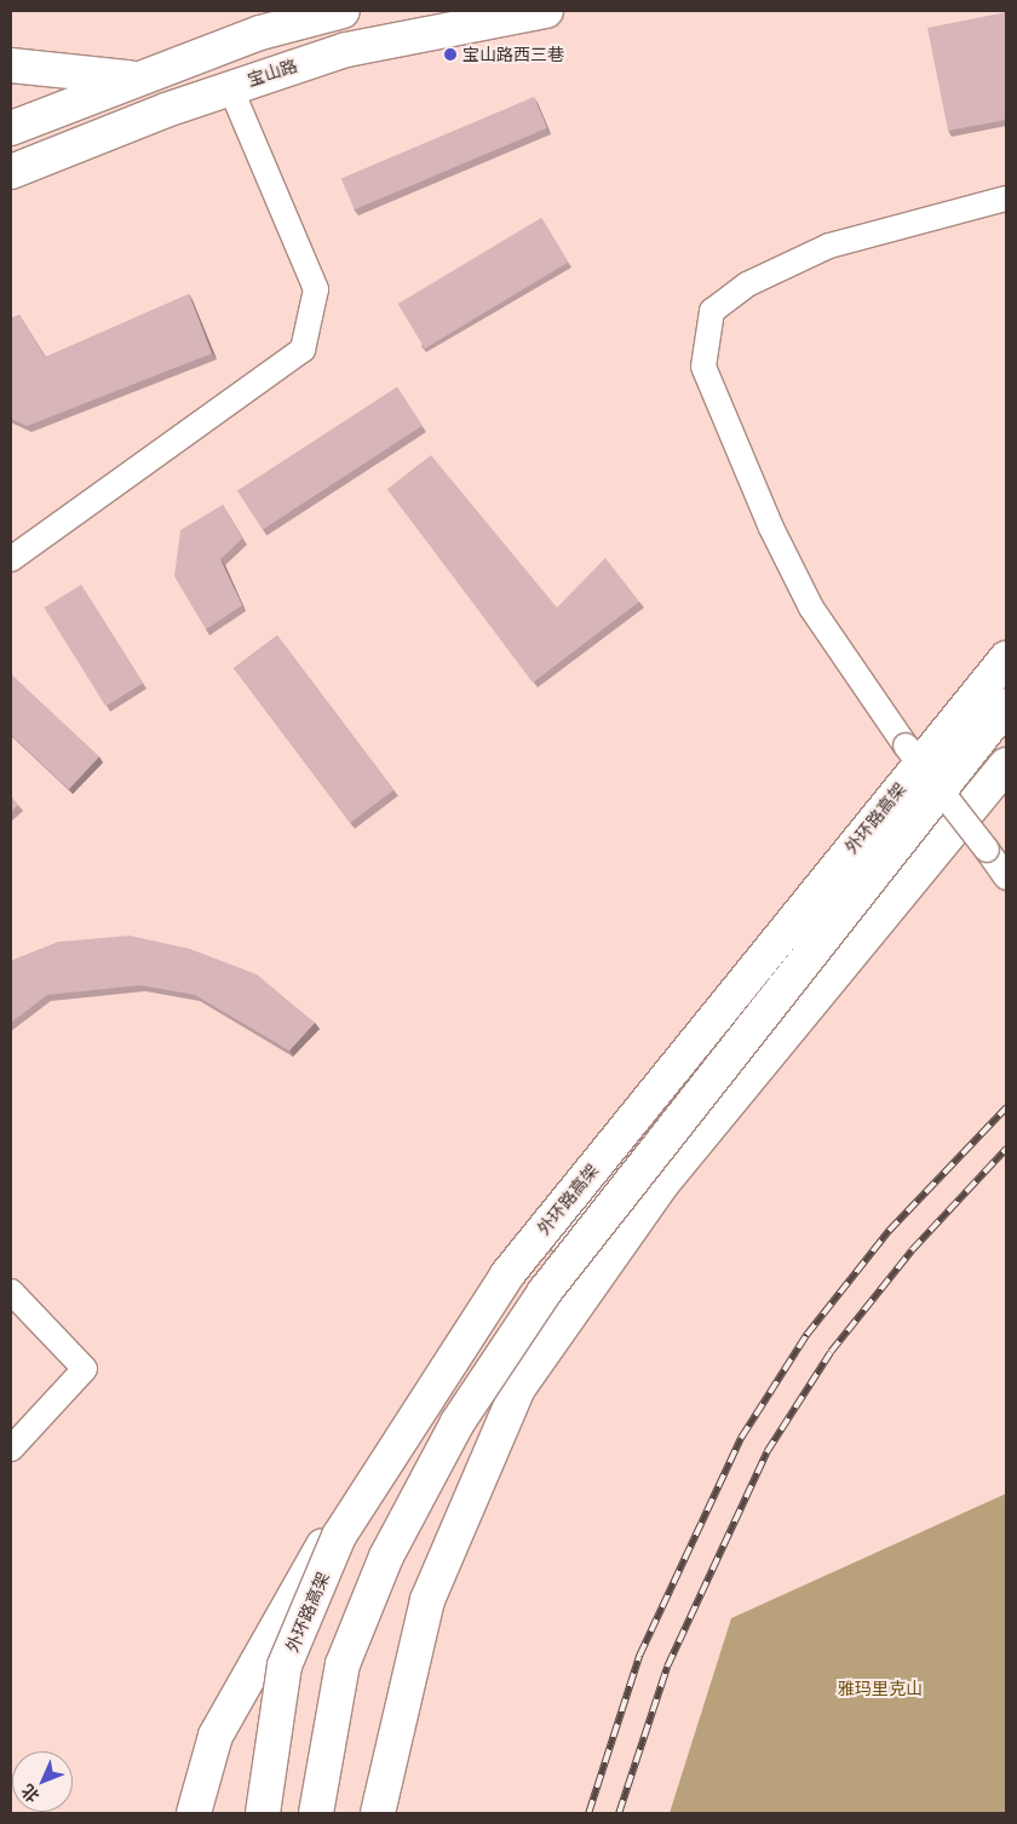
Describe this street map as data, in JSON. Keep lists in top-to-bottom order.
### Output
{
  "streets": {
    "main road": ["宝山路", "外环路高架"]
  },
  "parks": ["雅玛里克山"],
  "places": ["宝山路西三巷"],
  "north": "bottom left"
}
